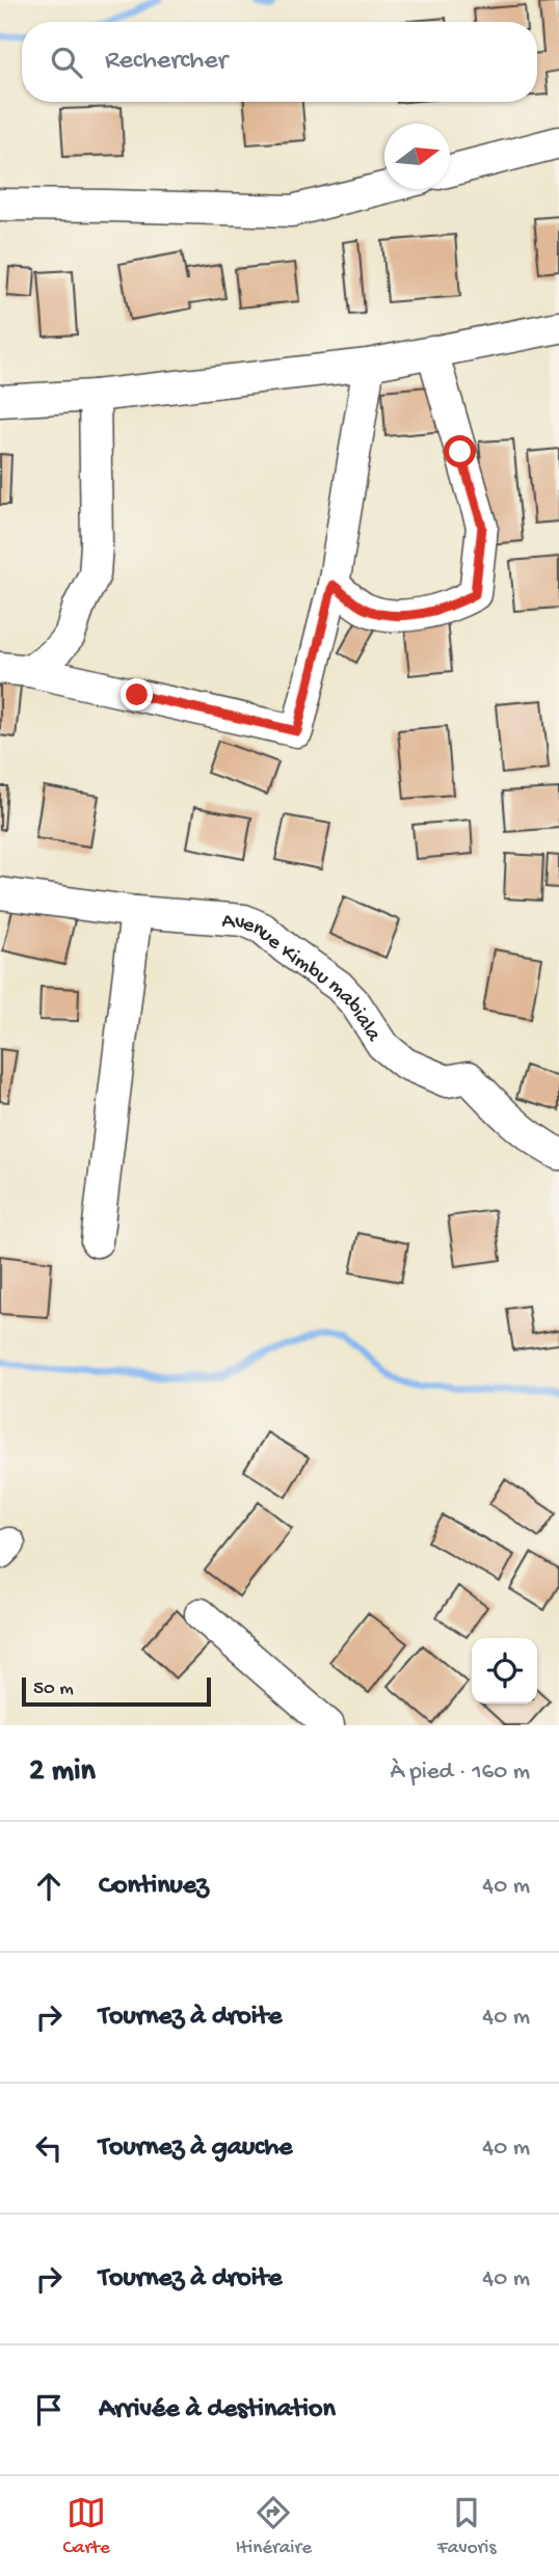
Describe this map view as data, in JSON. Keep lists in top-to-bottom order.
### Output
{
  "streets": {
    "street": ["Avenue Kimbu mabiala"]
  },
  "scale_bar": "50 m",
  "north": "right",
  "page": {
    "search": "Rechercher",
    "scale": "50 m",
    "heading": ["2 min", "À pied · 160 m"],
    "list": [
      ["Continuez", "40 m"],
      ["Tournez à droite", "40 m"],
      ["Tournez à gauche", "40 m"],
      ["Tournez à droite", "40 m"],
      "Arrivée à destination"
    ],
    "nav": ["Carte", "Itinéraire", "Favoris"]
  }
}
